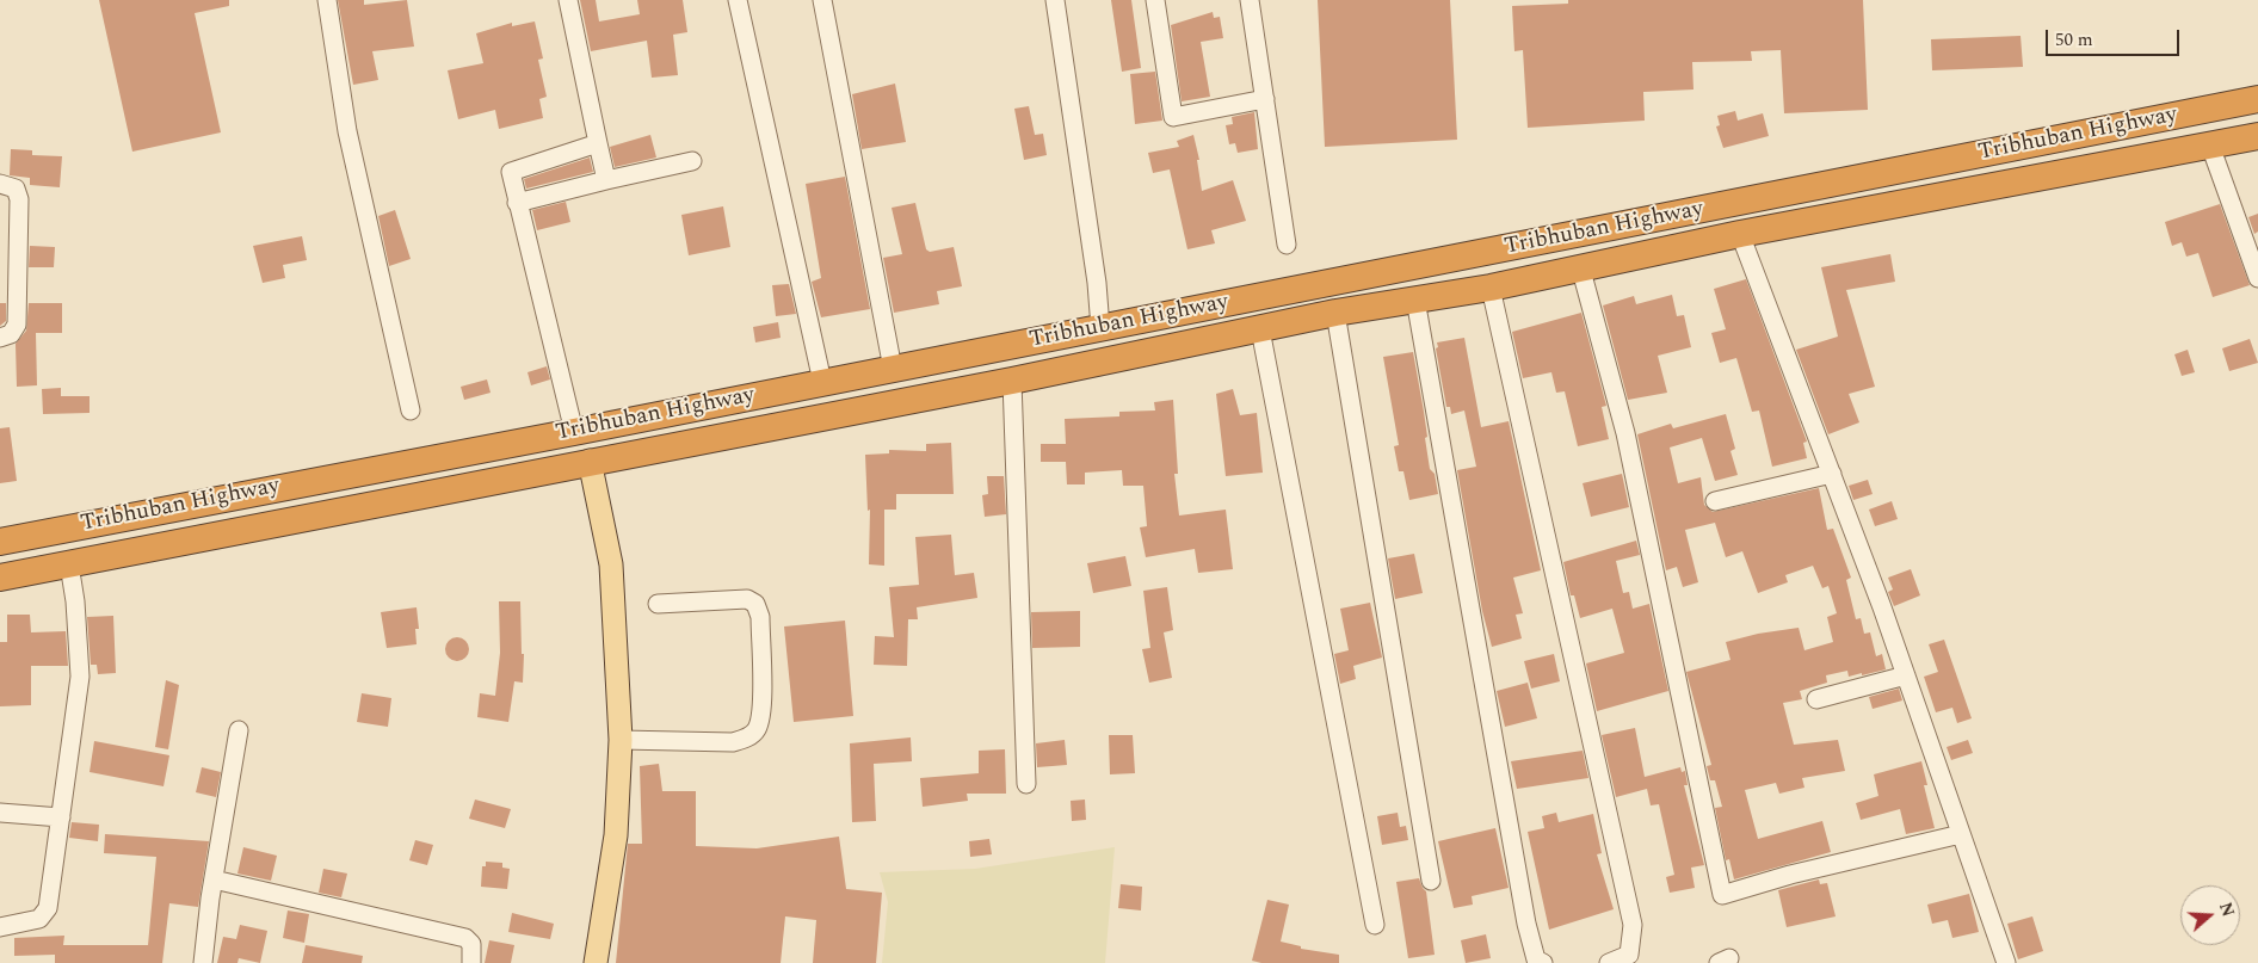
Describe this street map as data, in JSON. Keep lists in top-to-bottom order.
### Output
{
  "streets": {
    "highway": ["Tribhuban Highway"]
  },
  "scale_bar": "50 m",
  "north": "right"
}
